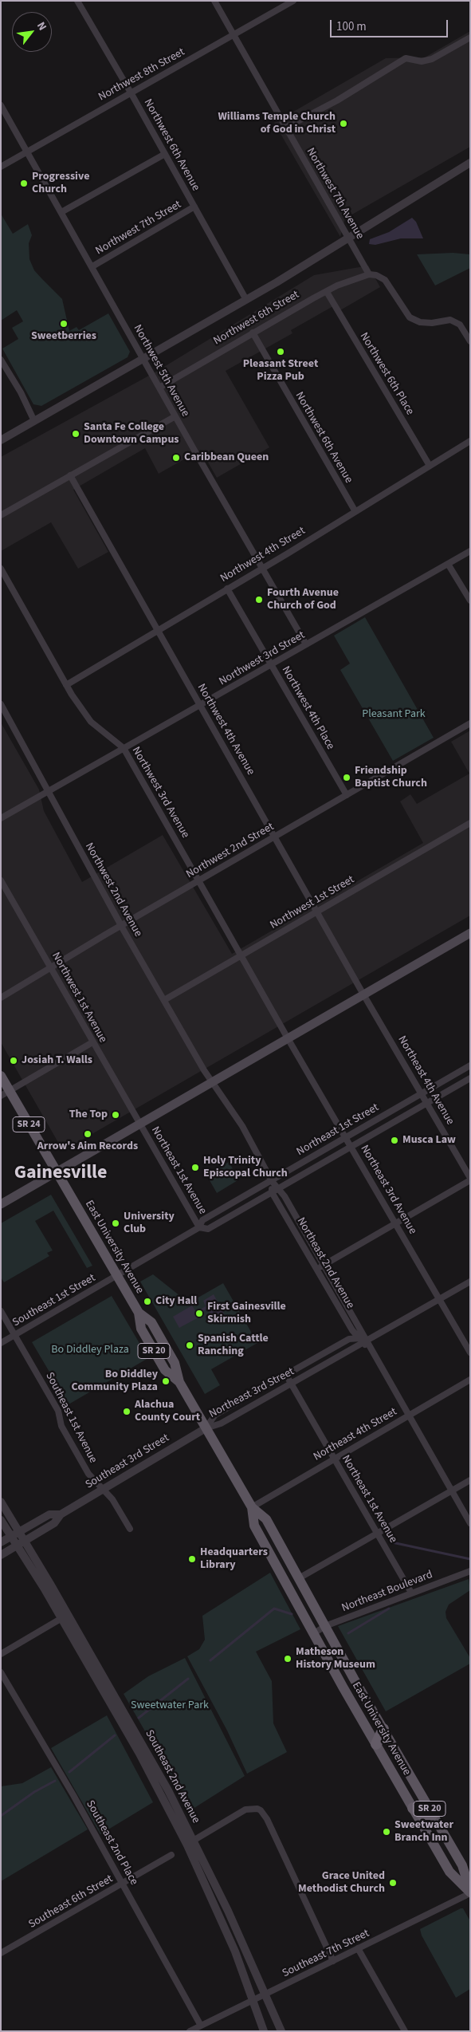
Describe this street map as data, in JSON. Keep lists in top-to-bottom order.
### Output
{
  "streets": {
    "main road": ["SR 24", "East University Avenue", "SR 20"],
    "street": [
      "Northwest 8th Street",
      "Northwest 6th Avenue",
      "Northwest 7th Avenue",
      "Northwest 7th Street",
      "Northwest 6th Street",
      "Northwest 5th Avenue",
      "Northwest 6th Place",
      "Northwest 4th Street",
      "Northwest 3rd Street",
      "Northwest 4th Place",
      "Northwest 4th Avenue",
      "Northwest 3rd Avenue",
      "Northwest 2nd Street",
      "Northwest 2nd Avenue",
      "Northwest 1st Street",
      "Northwest 1st Avenue",
      "Northeast 4th Avenue",
      "Northeast 1st Street",
      "Northeast 1st Avenue",
      "Northeast 3rd Avenue",
      "Northeast 2nd Avenue",
      "Southeast 1st Street",
      "Northeast 3rd Street",
      "Southeast 1st Avenue",
      "Northeast 4th Street",
      "Southeast 3rd Street",
      "Northeast Boulevard",
      "Southeast 2nd Avenue",
      "Southeast 2nd Place",
      "Southeast 6th Street",
      "Southeast 7th Street"
    ]
  },
  "crossings": [
    ["Northwest 8th Street", "Northwest 6th Avenue"],
    ["Northwest 8th Street", "Northwest 7th Avenue"],
    ["Northwest 8th Street", "Northwest 5th Avenue"],
    ["Northwest 6th Avenue", "Northwest 7th Street"],
    ["Northwest 6th Avenue", "Northwest 6th Street"],
    ["Northwest 6th Avenue", "Northwest 4th Street"],
    ["Northwest 7th Avenue", "Northwest 6th Street"],
    ["Northwest 7th Street", "Northwest 5th Avenue"],
    ["Northwest 6th Street", "Northwest 5th Avenue"],
    ["Northwest 6th Street", "Northwest 6th Place"],
    ["Northwest 5th Avenue", "Northwest 4th Street"],
    ["Northwest 5th Avenue", "Northwest 3rd Street"],
    ["Northwest 6th Place", "Northwest 4th Street"],
    ["Northwest 4th Street", "Northwest 4th Place"],
    ["Northwest 4th Street", "Northwest 4th Avenue"],
    ["Northwest 4th Street", "Northwest 3rd Avenue"],
    ["Northwest 3rd Street", "Northwest 4th Place"],
    ["Northwest 3rd Street", "Northwest 4th Avenue"],
    ["Northwest 3rd Street", "Northwest 3rd Avenue"],
    ["Northwest 3rd Street", "Northwest 2nd Avenue"],
    ["Northwest 4th Place", "Northwest 2nd Street"],
    ["Northwest 4th Avenue", "Northwest 2nd Street"],
    ["Northwest 4th Avenue", "Northwest 1st Street"],
    ["Northwest 4th Avenue", "Northeast 4th Avenue"],
    ["Northwest 3rd Avenue", "Northwest 2nd Street"],
    ["Northwest 3rd Avenue", "Northwest 1st Street"],
    ["Northwest 3rd Avenue", "Northeast 3rd Avenue"],
    ["Northwest 2nd Street", "Northwest 2nd Avenue"],
    ["Northwest 2nd Street", "Northwest 1st Avenue"],
    ["Northwest 2nd Avenue", "Northwest 1st Street"],
    ["Northwest 2nd Avenue", "Northeast 2nd Avenue"],
    ["Northwest 1st Avenue", "Northeast 1st Avenue"],
    ["Northeast 4th Avenue", "Northeast 1st Street"],
    ["SR 24", "East University Avenue"],
    ["Northeast 1st Street", "Northeast 1st Avenue"],
    ["Northeast 1st Street", "Northeast 3rd Avenue"],
    ["Northeast 1st Street", "East University Avenue"],
    ["Northeast 1st Street", "Northeast 2nd Avenue"],
    ["Northeast 1st Street", "Southeast 1st Street"],
    ["Northeast 1st Avenue", "Northeast 3rd Street"],
    ["Northeast 1st Avenue", "Northeast 4th Street"],
    ["Northeast 1st Avenue", "Northeast Boulevard"],
    ["Northeast 3rd Avenue", "Northeast 3rd Street"],
    ["East University Avenue", "Southeast 1st Street"],
    ["East University Avenue", "Northeast 3rd Street"],
    ["East University Avenue", "Northeast 4th Street"],
    ["East University Avenue", "Southeast 3rd Street"],
    ["East University Avenue", "Northeast Boulevard"],
    ["East University Avenue", "Southeast 7th Street"],
    ["Northeast 2nd Avenue", "Northeast 3rd Street"],
    ["Northeast 2nd Avenue", "Northeast 4th Street"],
    ["Southeast 1st Street", "Southeast 1st Avenue"],
    ["Northeast 3rd Street", "Southeast 3rd Street"],
    ["Southeast 1st Avenue", "Southeast 3rd Street"],
    ["Southeast 3rd Street", "Southeast 2nd Avenue"],
    ["Southeast 2nd Avenue", "Southeast 7th Street"],
    ["Southeast 2nd Place", "Southeast 6th Street"],
    ["Southeast 2nd Place", "Southeast 7th Street"]
  ],
  "districts": ["Gainesville"],
  "parks": ["Pleasant Park", "Bo Diddley Plaza", "Sweetwater Park"],
  "places": [
    "Williams Temple Church of God in Christ",
    "Progressive Church",
    "Sweetberries",
    "Pleasant Street Pizza Pub",
    "Santa Fe College Downtown Campus",
    "Caribbean Queen",
    "Fourth Avenue Church of God",
    "Friendship Baptist Church",
    "Josiah T. Walls",
    "The Top",
    "Arrow's Aim Records",
    "Musca Law",
    "Holy Trinity Episcopal Church",
    "University Club",
    "City Hall",
    "First Gainesville Skirmish",
    "Spanish Cattle Ranching",
    "Bo Diddley Community Plaza",
    "Alachua County Court",
    "Headquarters Library",
    "Matheson History Museum",
    "Sweetwater Branch Inn",
    "Grace United Methodist Church"
  ],
  "scale_bar": "100 m",
  "north": "top right"
}
